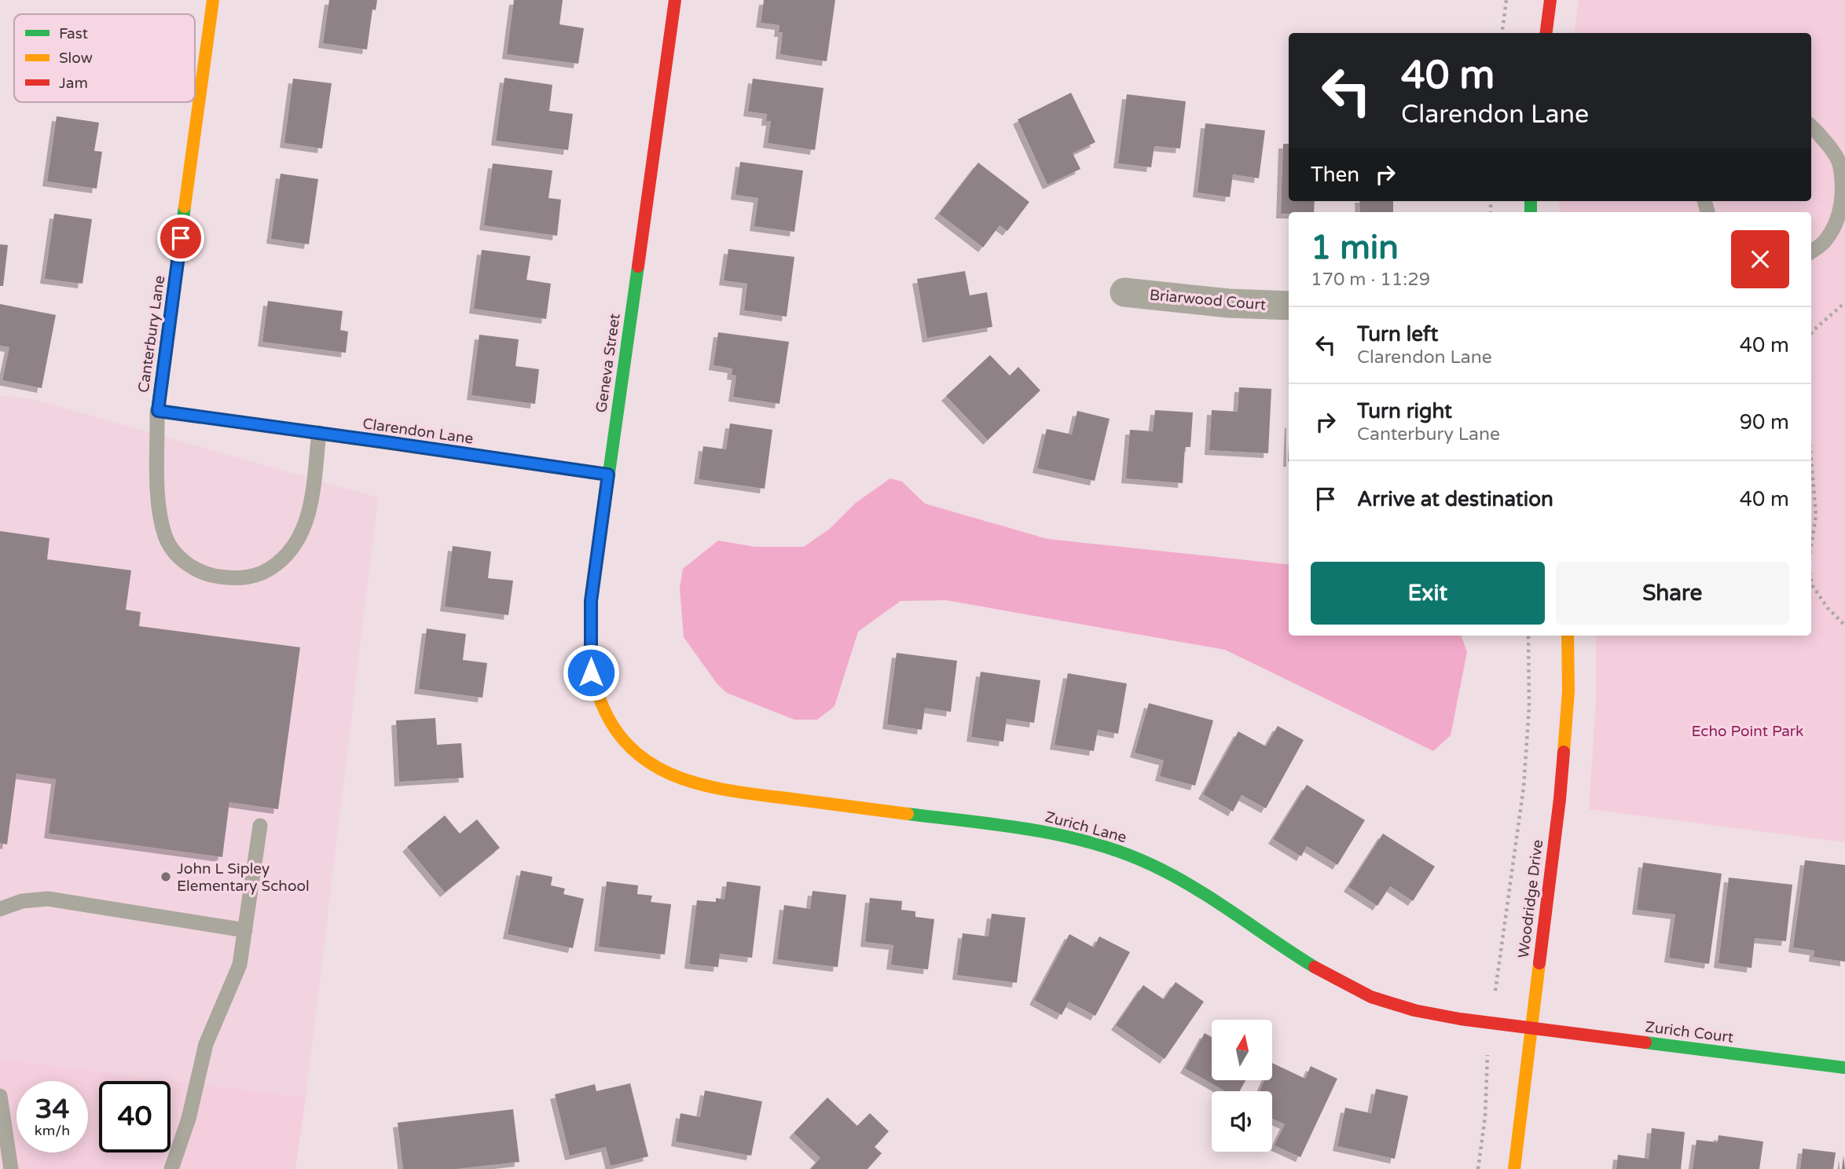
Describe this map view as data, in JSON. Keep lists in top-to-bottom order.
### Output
{
  "streets": {
    "street": [
      "Briarwood Court",
      "Canterbury Lane",
      "Geneva Street",
      "Clarendon Lane",
      "Zurich Lane",
      "Woodridge Drive",
      "Zurich Court"
    ]
  },
  "crossings": [
    ["Canterbury Lane", "Clarendon Lane"],
    ["Geneva Street", "Clarendon Lane"],
    ["Geneva Street", "Zurich Lane"],
    ["Zurich Lane", "Woodridge Drive"],
    ["Zurich Lane", "Zurich Court"],
    ["Woodridge Drive", "Zurich Court"]
  ],
  "parks": ["Echo Point Park"],
  "places": ["John L Sipley Elementary School"],
  "legend": ["Fast", "Slow", "Jam"],
  "north": "top",
  "page": {
    "turn": ["40 m", "Clarendon Lane"],
    "then": "Then",
    "heading": ["1 min", "170 m · 11:29"],
    "list": [
      {
        "name": "Turn left",
        "note": "Clarendon Lane",
        "value": "40 m"
      },
      {
        "name": "Turn right",
        "note": "Canterbury Lane",
        "value": "90 m"
      },
      {
        "name": "Arrive at destination",
        "value": "40 m"
      }
    ],
    "buttons": ["Exit", "Share"],
    "speed": "34 km/h",
    "limit": "40"
  }
}
